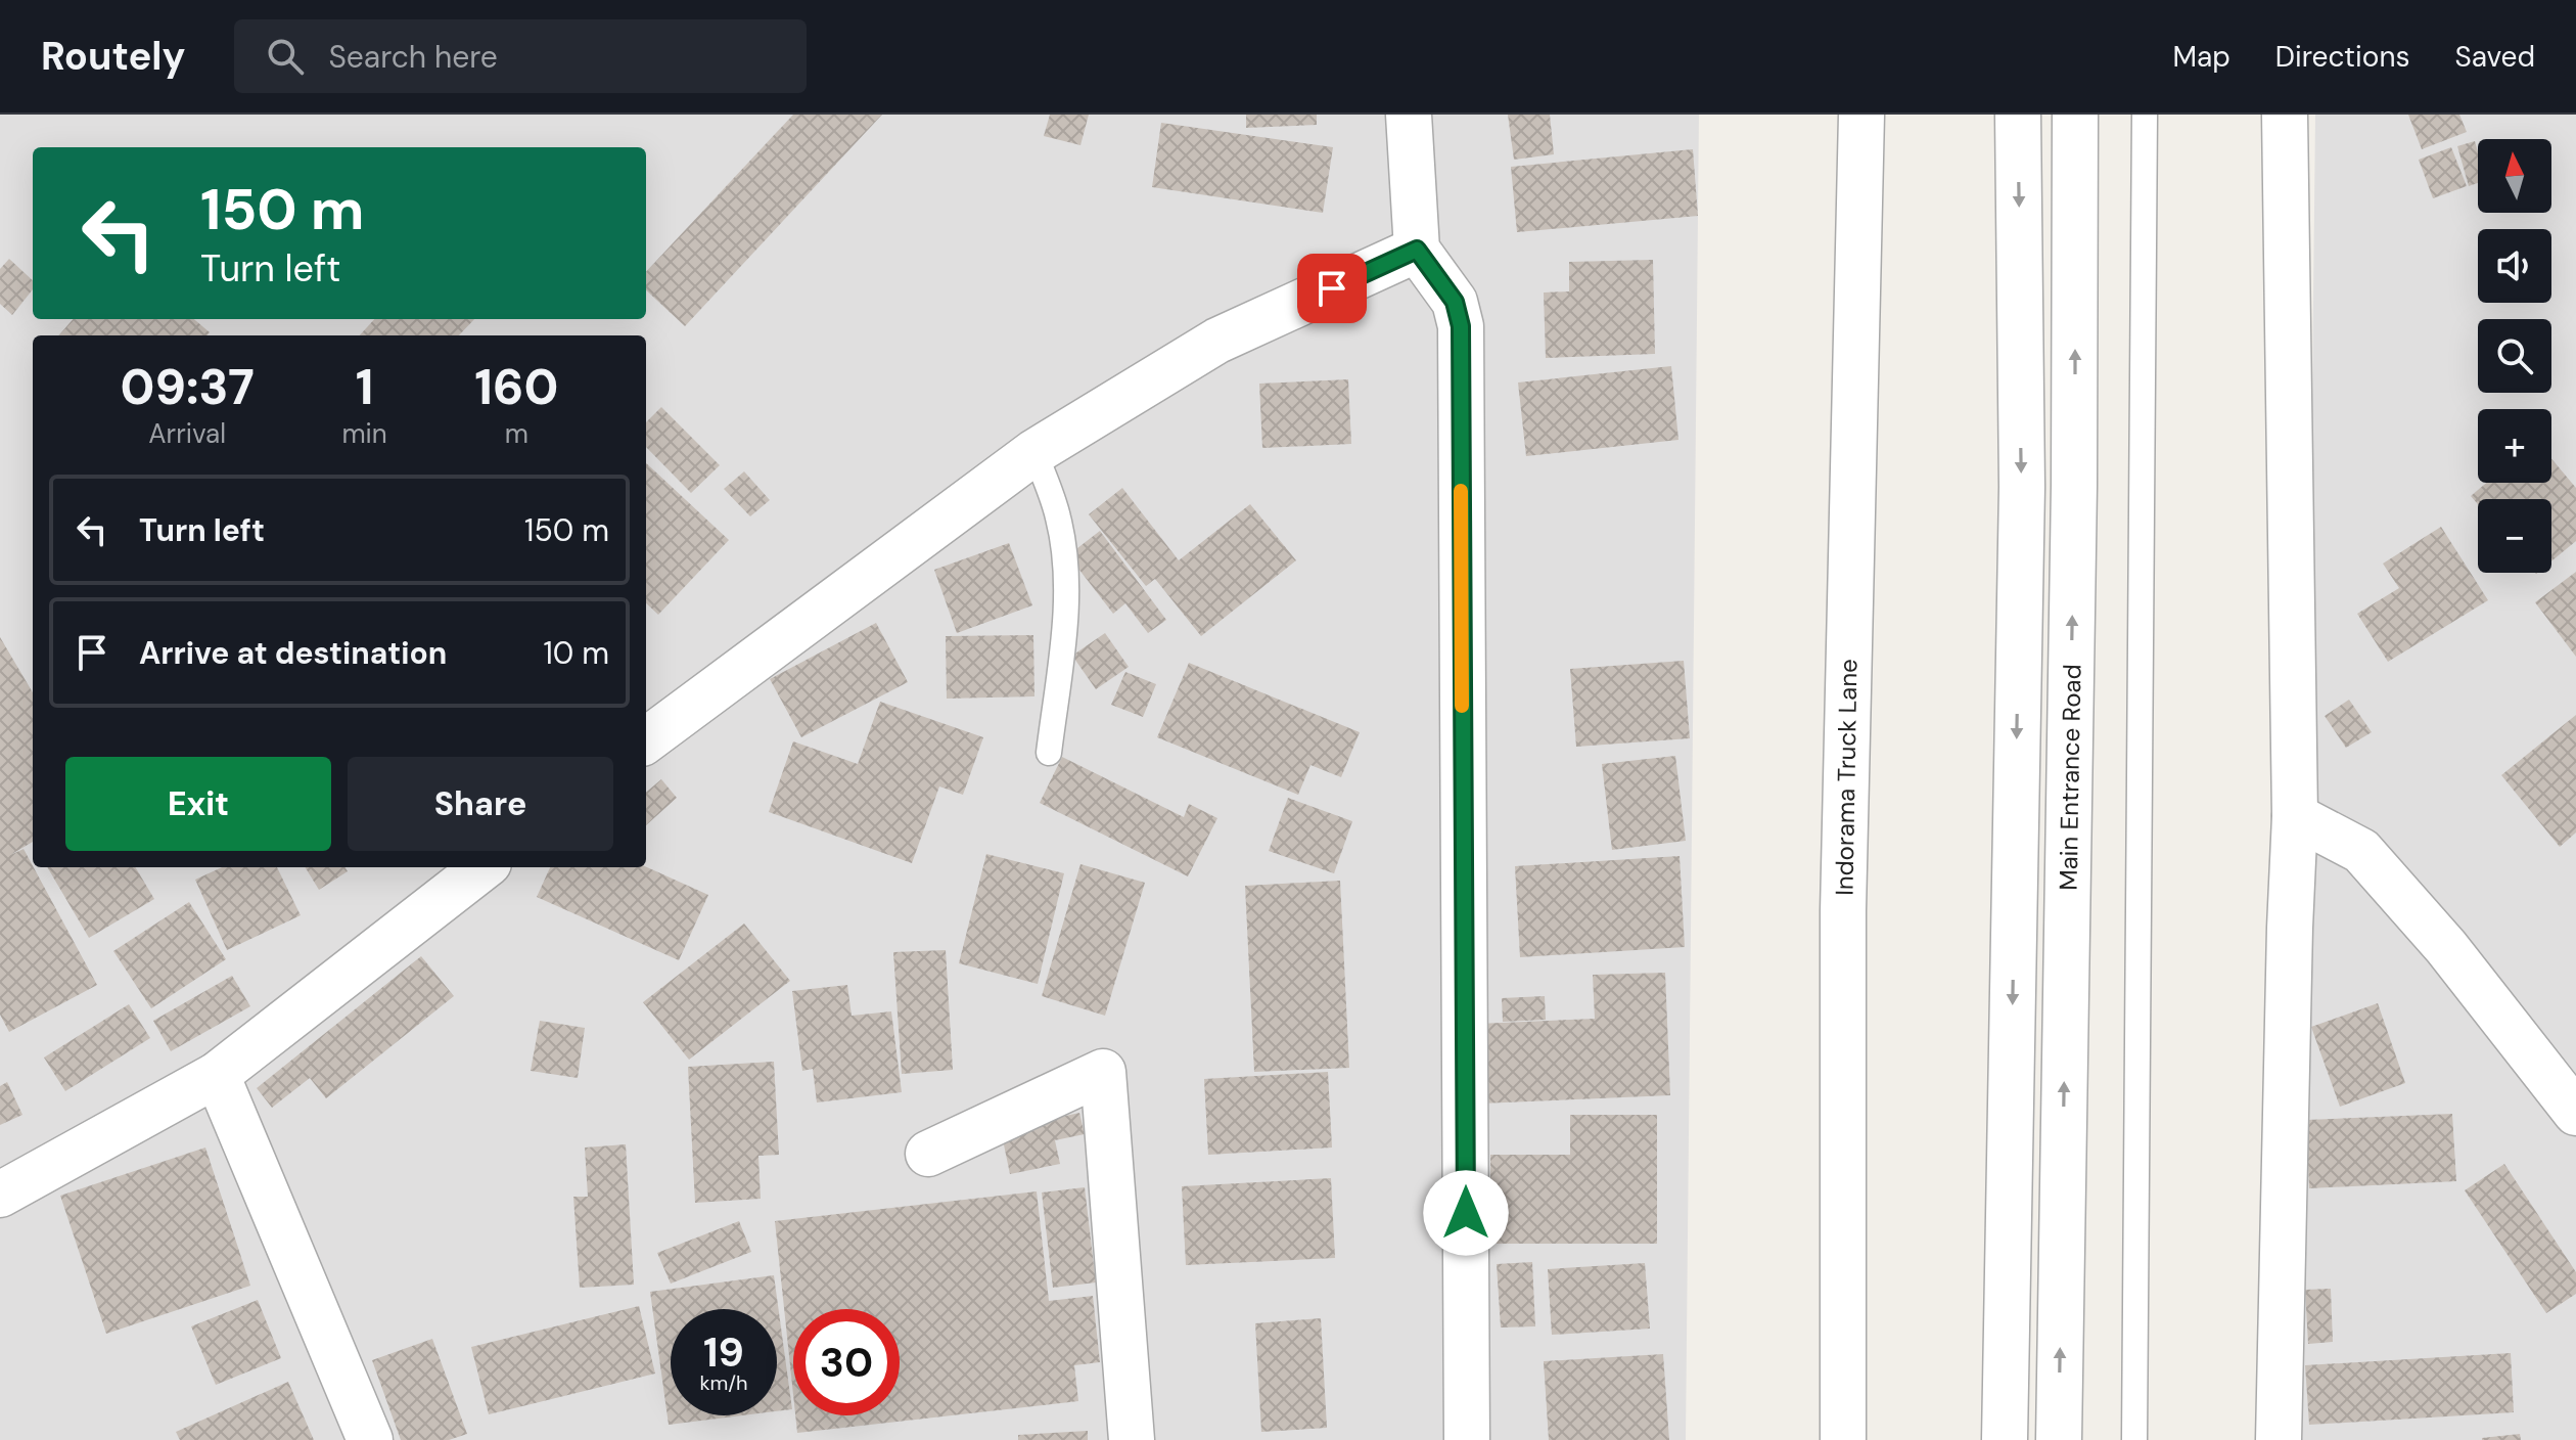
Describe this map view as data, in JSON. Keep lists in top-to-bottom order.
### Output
{
  "streets": {
    "street": ["Indorama Truck Lane", "Main Entrance Road"]
  },
  "north": "top",
  "page": {
    "header": "Routely",
    "search": "Search here",
    "nav": ["Map", "Directions", "Saved"],
    "map_buttons": ["+", "−"],
    "turn": ["150 m", "Turn left"],
    "eta": [
      "09:37",
      "Arrival",
      "1",
      "min",
      "160",
      "m"
    ],
    "list": [
      {
        "name": "Turn left",
        "value": "150 m"
      },
      {
        "name": "Arrive at destination",
        "value": "10 m"
      }
    ],
    "buttons": ["Exit", "Share"],
    "speed": "19 km/h",
    "limit": "30"
  }
}
